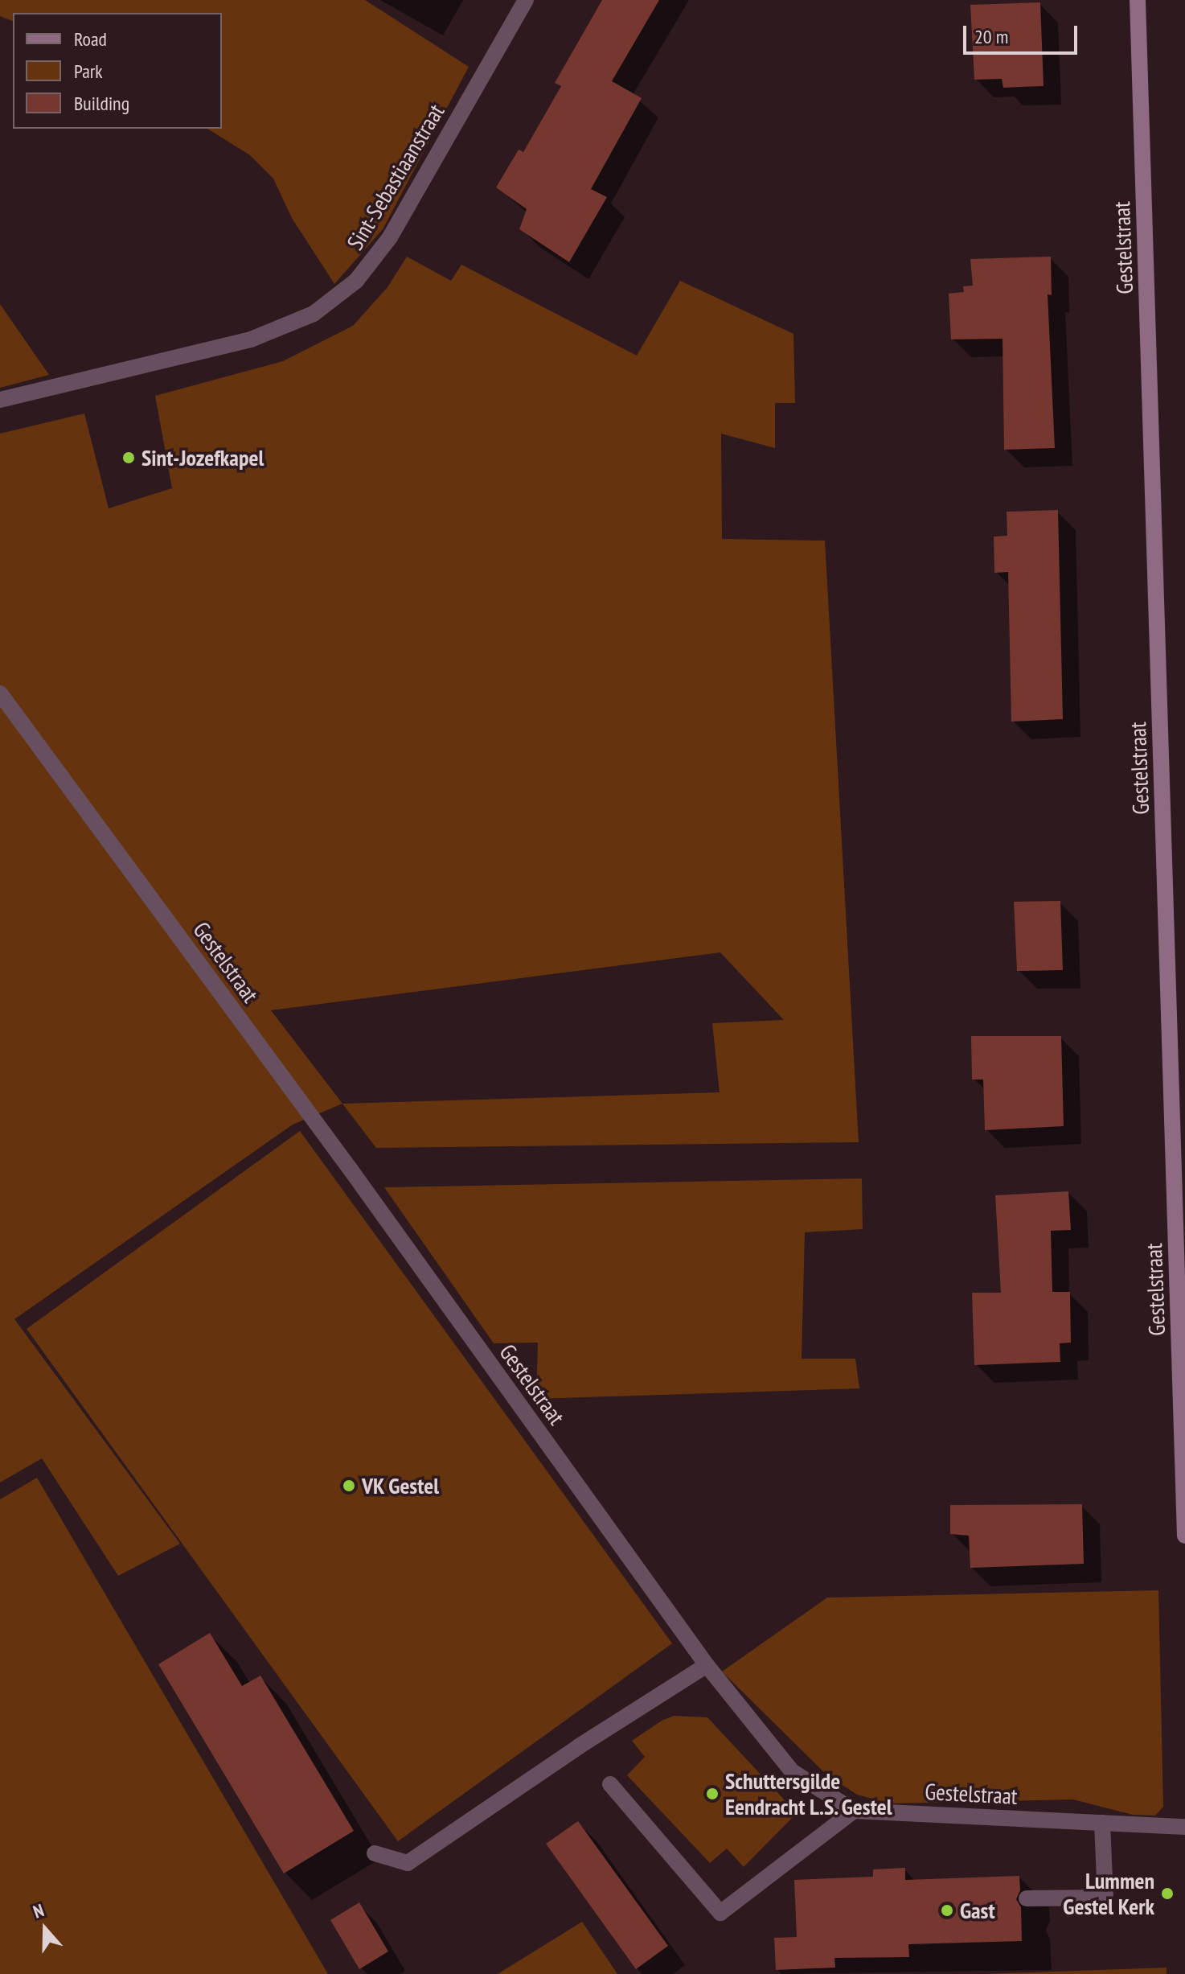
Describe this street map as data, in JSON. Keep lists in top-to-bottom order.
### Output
{
  "streets": {
    "main road": ["Gestelstraat"],
    "street": ["Sint-Sebastiaanstraat"]
  },
  "places": [
    "Sint-Jozefkapel",
    "VK Gestel",
    "Schuttersgilde Eendracht L.S. Gestel",
    "Lummen Gestel Kerk",
    "Gast"
  ],
  "legend": ["Road", "Park", "Building"],
  "scale_bar": "20 m",
  "north": "top"
}
